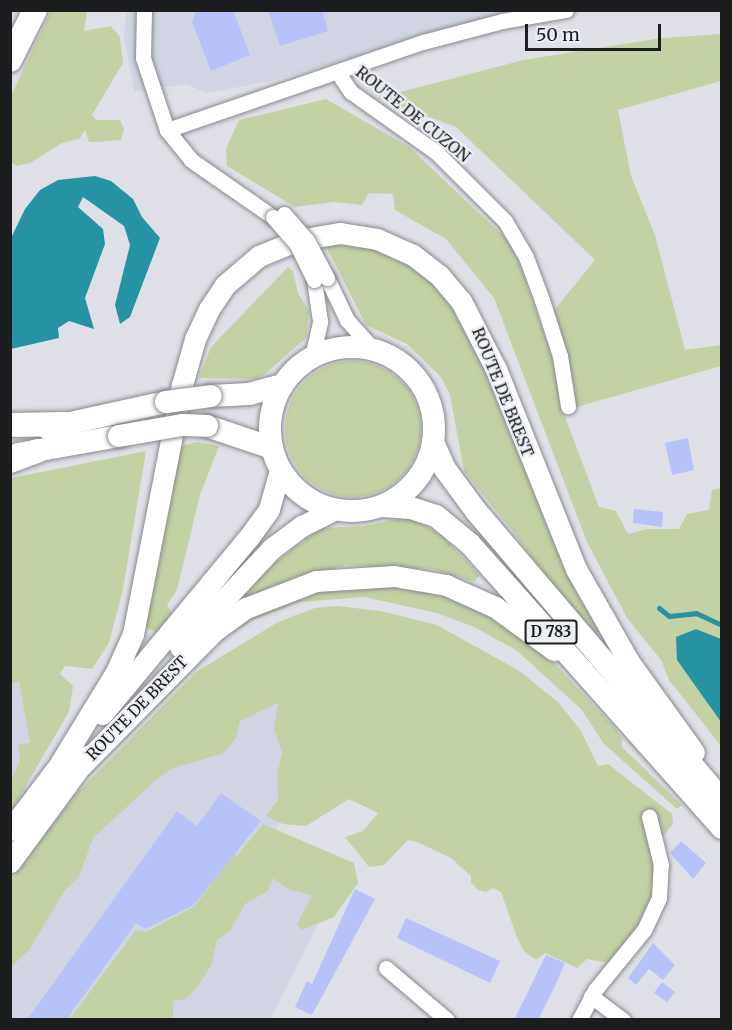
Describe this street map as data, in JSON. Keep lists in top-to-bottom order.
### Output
{
  "streets": {
    "main road": ["ROUTE DE BREST", "D 783"],
    "street": ["ROUTE DE CUZON"]
  },
  "crossings": [
    ["ROUTE DE BREST", "D 783"]
  ],
  "scale_bar": "50 m"
}
